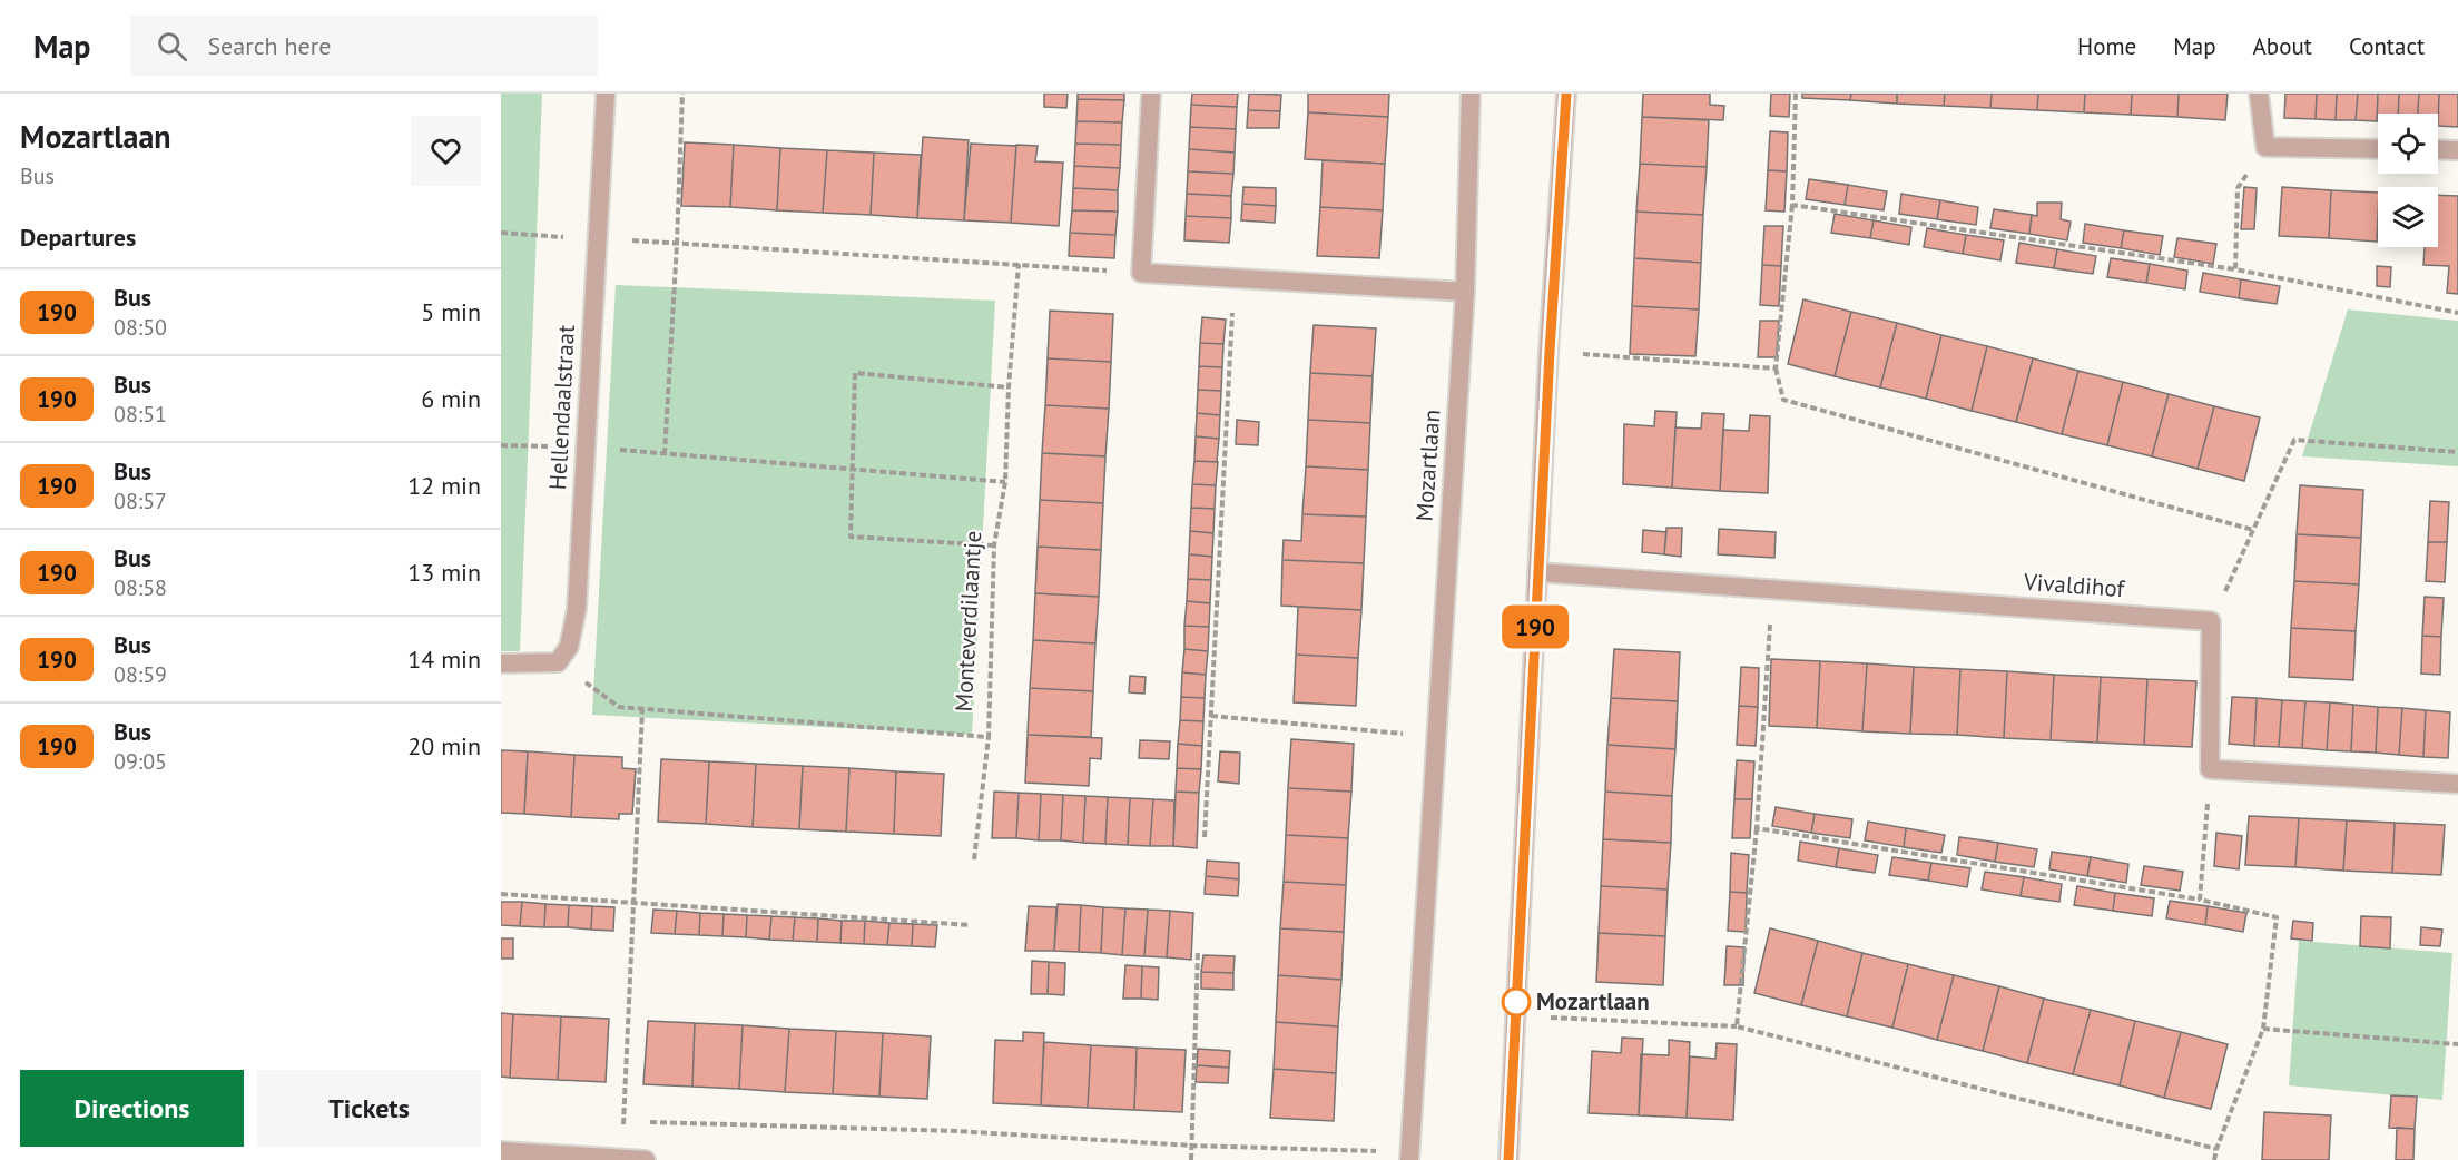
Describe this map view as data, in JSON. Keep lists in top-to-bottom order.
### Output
{
  "streets": {
    "street": ["Hellendaalstraat", "Mozartlaan", "Vivaldihof"],
    "path": ["Monteverdilaantje"]
  },
  "crossings": [
    ["Hellendaalstraat", "Monteverdilaantje"]
  ],
  "places": ["Mozartlaan"],
  "lines": ["bus line 190"],
  "page": {
    "header": "Map",
    "search": "Search here",
    "nav": [
      "Home",
      "Map",
      "About",
      "Contact"
    ],
    "heading": [
      ["Mozartlaan", "Bus"],
      "Departures"
    ],
    "on_map": "190",
    "list": [
      {
        "mark": "190",
        "name": "Bus",
        "note": "08:50",
        "value": "5 min"
      },
      {
        "mark": "190",
        "name": "Bus",
        "note": "08:51",
        "value": "6 min"
      },
      {
        "mark": "190",
        "name": "Bus",
        "note": "08:57",
        "value": "12 min"
      },
      {
        "mark": "190",
        "name": "Bus",
        "note": "08:58",
        "value": "13 min"
      },
      {
        "mark": "190",
        "name": "Bus",
        "note": "08:59",
        "value": "14 min"
      },
      {
        "mark": "190",
        "name": "Bus",
        "note": "09:05",
        "value": "20 min"
      }
    ],
    "buttons": ["Directions", "Tickets"]
  }
}
